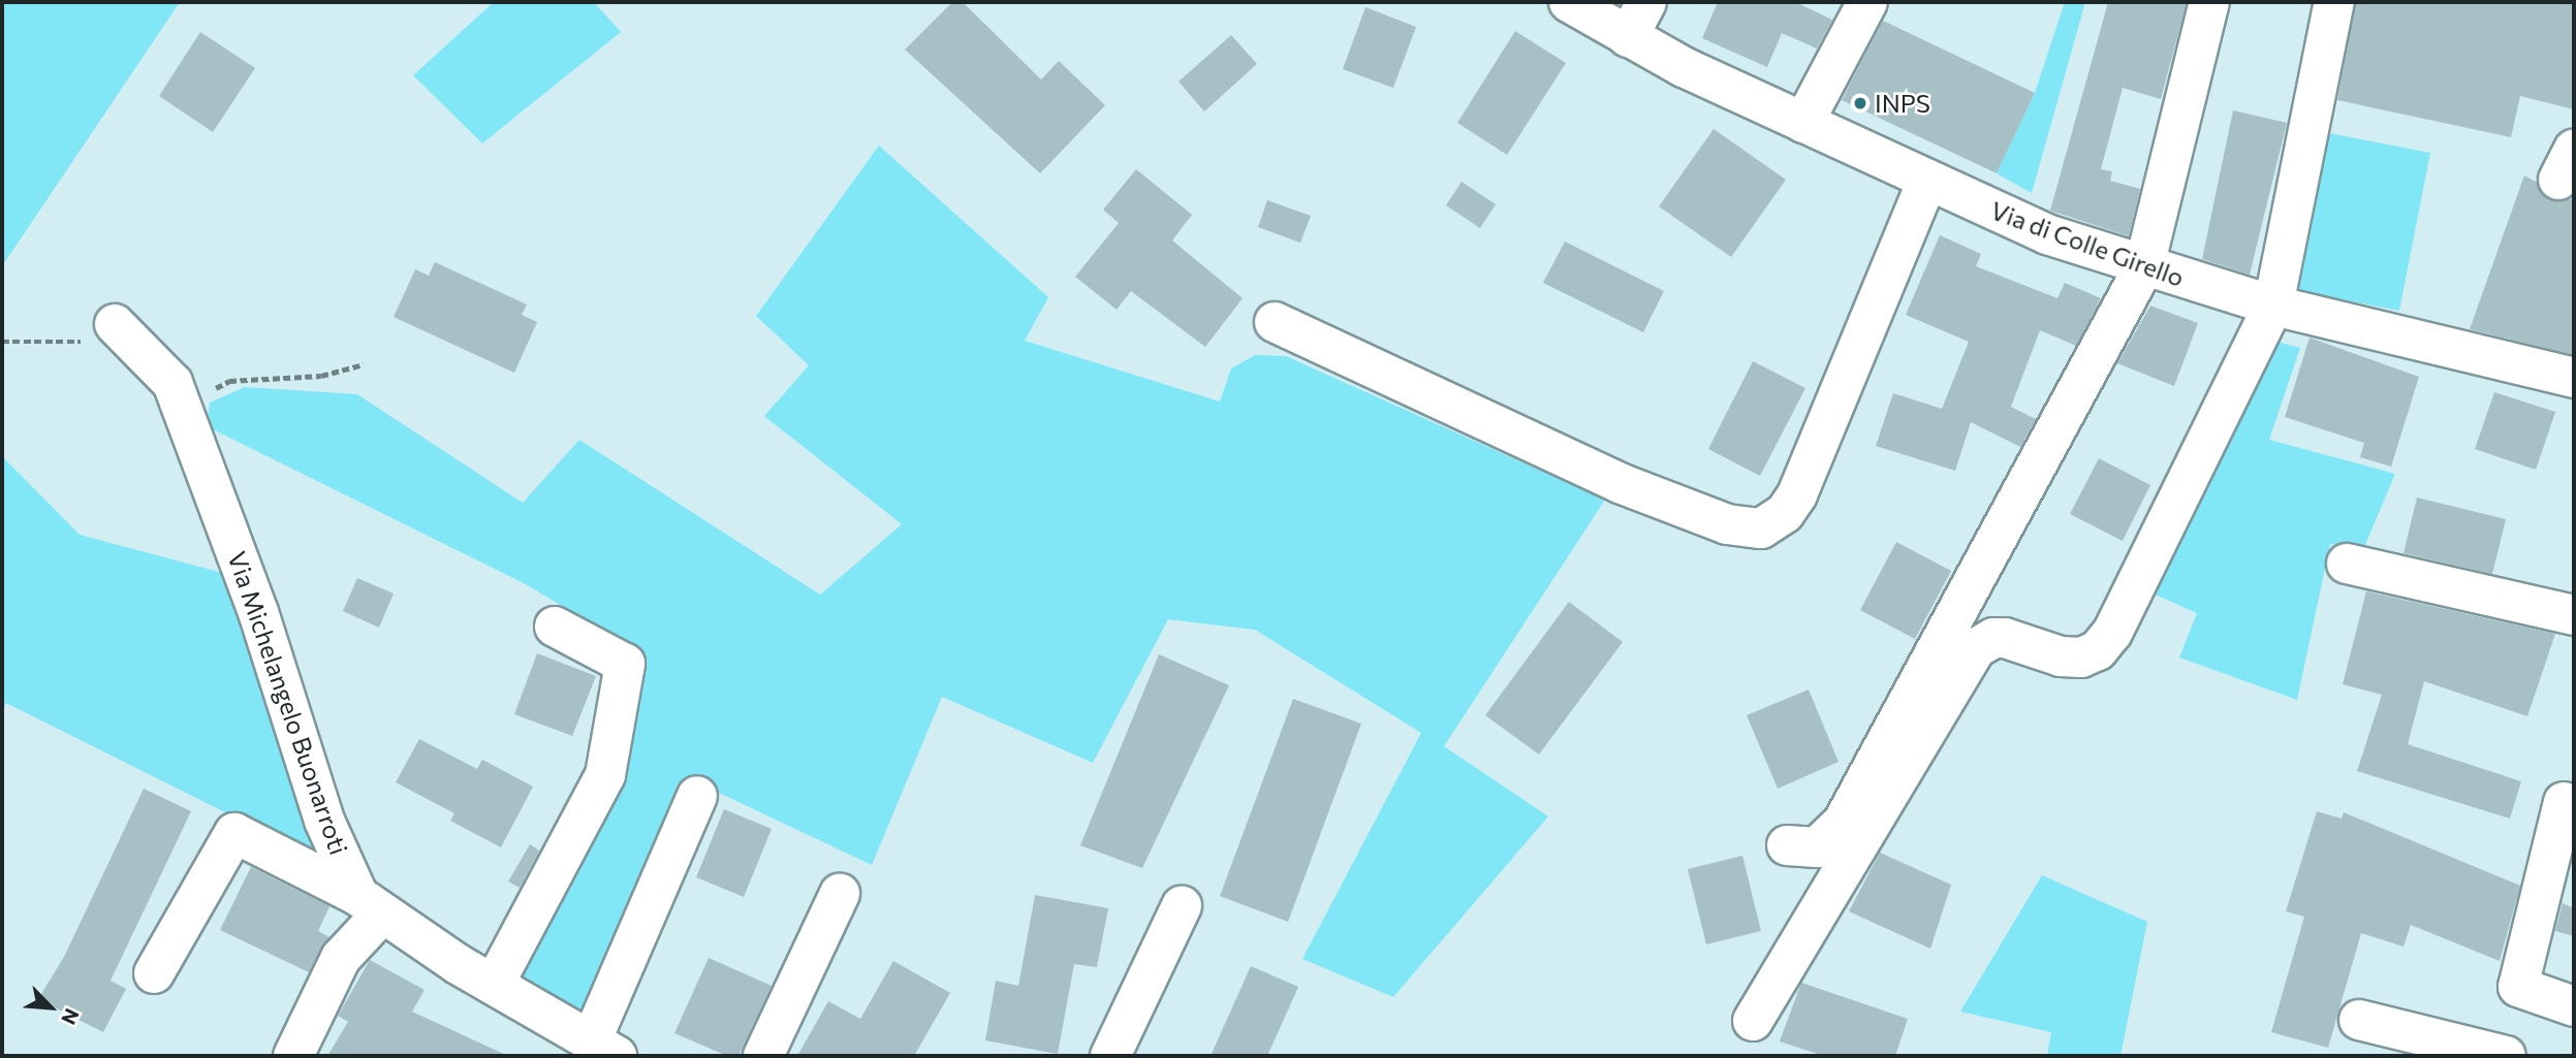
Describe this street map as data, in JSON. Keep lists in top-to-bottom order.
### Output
{
  "streets": {
    "street": ["Via di Colle Girello", "Via Michelangelo Buonarroti"]
  },
  "places": ["INPS"],
  "north": "bottom right"
}
